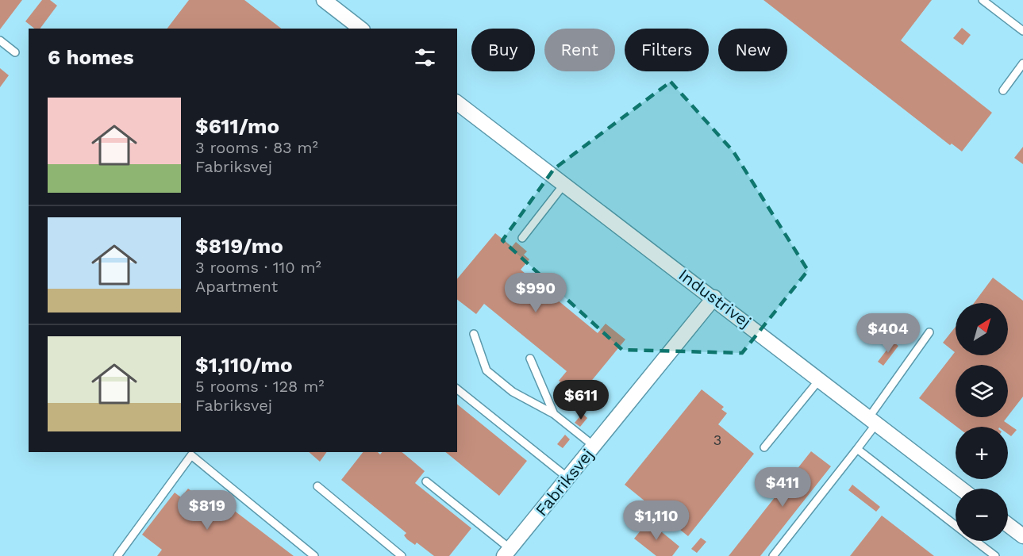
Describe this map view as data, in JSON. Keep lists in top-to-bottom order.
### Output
{
  "streets": {
    "street": ["Industrivej", "Fabriksvej"]
  },
  "crossings": [
    ["Industrivej", "Fabriksvej"]
  ],
  "house_numbers": ["3"],
  "north": "top right",
  "page": {
    "chip": [
      "Buy",
      "Rent",
      "Filters",
      "New"
    ],
    "heading": "6 homes",
    "list": [
      {
        "name": "$611/mo",
        "note": "3 rooms · 83 m² · Fabriksvej"
      },
      {
        "name": "$819/mo",
        "note": "3 rooms · 110 m² · Apartment"
      },
      {
        "name": "$1,110/mo",
        "note": "5 rooms · 128 m² · Fabriksvej"
      }
    ],
    "price": [
      "$990",
      "$404",
      "$611",
      "$411",
      "$819",
      "$1,110"
    ],
    "map_buttons": ["+", "−"]
  }
}
